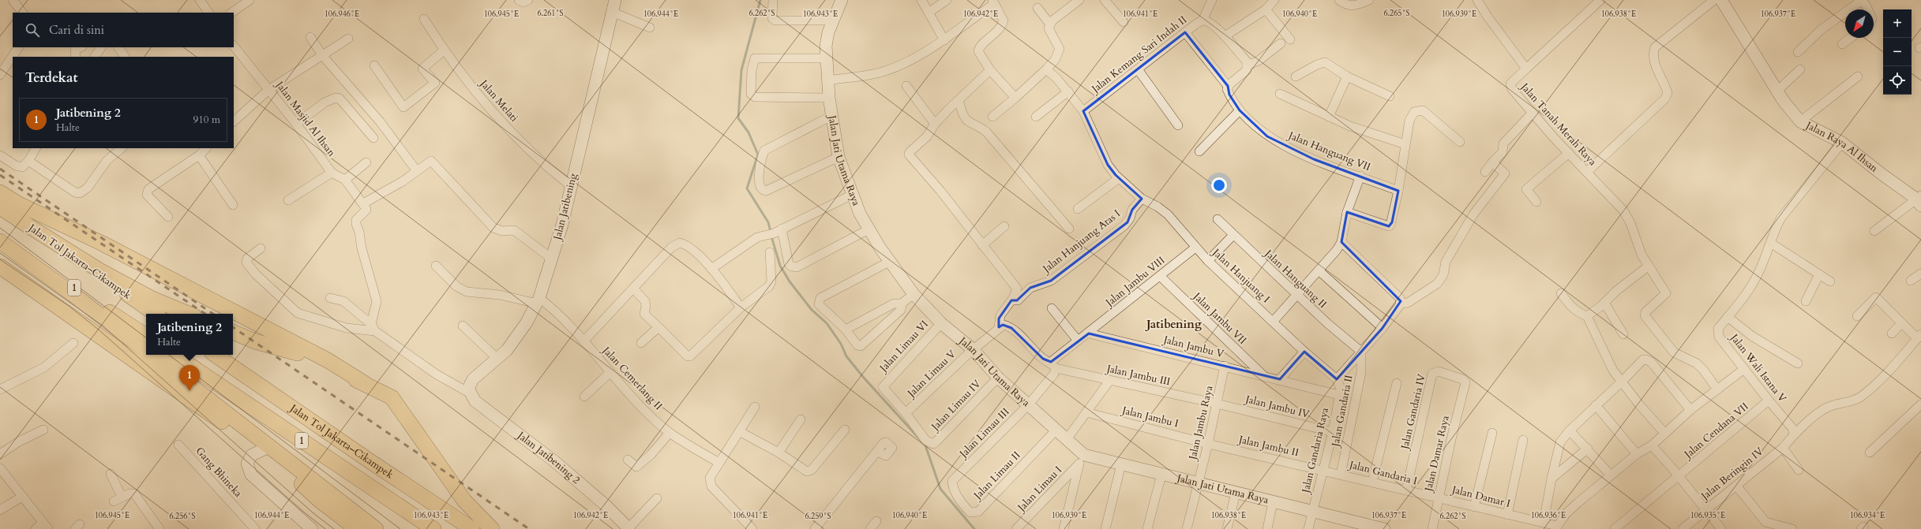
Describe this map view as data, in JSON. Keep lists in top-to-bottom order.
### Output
{
  "streets": {
    "highway": ["Jalan Tol Jakarta–Cikampek", "1"],
    "street": [
      "Jalan Kemang Sari Indah II",
      "Jalan Melati",
      "Jalan Masjid Al Ihsan",
      "Jalan Tanah Merah Raya",
      "Jalan Raya Al Ihsan",
      "Jalan Hanguang VII",
      "Jalan Jati Utama Raya",
      "Jalan Jatibening",
      "Jalan Hanjuang Atas I",
      "Jalan Hanjuang I",
      "Jalan Hanguang II",
      "Jalan Jambu VIII",
      "Jalan Jambu VII",
      "Jalan Limau VI",
      "Jalan Jambu V",
      "Jalan Wali Istana V",
      "Jalan Limau V",
      "Jalan Jambu III",
      "Jalan Cemerlang II",
      "Jalan Limau IV",
      "Jalan Jambu IV",
      "Jalan Gandaria II",
      "Jalan Gandaria IV",
      "Jalan Jambu I",
      "Jalan Jambu Raya",
      "Jalan Cendana VII",
      "Jalan Limau III",
      "Jalan Jambu II",
      "Jalan Gandaria Raya",
      "Jalan Damar Raya",
      "Jalan Jatibening 2",
      "Gang Bhineka",
      "Jalan Gandaria I",
      "Jalan Beringin IV",
      "Jalan Limau II",
      "Jalan Limau I",
      "Jalan Damar I"
    ]
  },
  "crossings": [
    ["Jalan Kemang Sari Indah II", "Jalan Hanguang VII"],
    ["Jalan Kemang Sari Indah II", "Jalan Hanjuang I"],
    ["Jalan Melati", "Jalan Jatibening"],
    ["Jalan Raya Al Ihsan", "Jalan Wali Istana V"],
    ["Jalan Jati Utama Raya", "Jalan Limau VI"],
    ["Jalan Jati Utama Raya", "Jalan Limau V"],
    ["Jalan Jati Utama Raya", "Jalan Limau IV"],
    ["Jalan Jati Utama Raya", "Jalan Jambu Raya"],
    ["Jalan Jati Utama Raya", "Jalan Limau III"],
    ["Jalan Jati Utama Raya", "Jalan Gandaria Raya"],
    ["Jalan Jati Utama Raya", "Jalan Limau II"],
    ["Jalan Jati Utama Raya", "Jalan Limau I"],
    ["Jalan Jatibening", "Jalan Cemerlang II"],
    ["Jalan Jatibening", "Jalan Jatibening 2"],
    ["Jalan Hanjuang Atas I", "Jalan Hanjuang I"],
    ["Jalan Hanjuang I", "Jalan Jambu VIII"],
    ["Jalan Hanguang II", "Jalan Gandaria II"],
    ["Jalan Jambu VIII", "Jalan Jambu VII"],
    ["Jalan Jambu VIII", "Jalan Jambu V"],
    ["Jalan Jambu VII", "Jalan Jambu V"],
    ["Jalan Limau VI", "Jalan Limau V"],
    ["Jalan Limau VI", "Jalan Limau IV"],
    ["Jalan Jambu V", "Jalan Jambu Raya"],
    ["Jalan Jambu V", "Jalan Gandaria Raya"],
    ["Jalan Wali Istana V", "Jalan Cendana VII"],
    ["Jalan Wali Istana V", "Jalan Beringin IV"],
    ["Jalan Limau V", "Jalan Jambu III"],
    ["Jalan Limau V", "Jalan Limau IV"],
    ["Jalan Jambu III", "Jalan Jambu IV"],
    ["Jalan Jambu III", "Jalan Jambu Raya"],
    ["Jalan Jambu III", "Jalan Limau III"],
    ["Jalan Jambu IV", "Jalan Jambu Raya"],
    ["Jalan Jambu IV", "Jalan Gandaria Raya"],
    ["Jalan Gandaria II", "Jalan Gandaria I"],
    ["Jalan Gandaria IV", "Jalan Damar Raya"],
    ["Jalan Gandaria IV", "Jalan Gandaria I"],
    ["Jalan Jambu I", "Jalan Jambu Raya"],
    ["Jalan Jambu I", "Jalan Jambu II"],
    ["Jalan Jambu Raya", "Jalan Jambu II"],
    ["Jalan Limau III", "Jalan Limau II"],
    ["Jalan Jambu II", "Jalan Gandaria Raya"],
    ["Jalan Jambu II", "Jalan Gandaria I"],
    ["Jalan Gandaria Raya", "Jalan Gandaria I"],
    ["Jalan Damar Raya", "Jalan Gandaria I"],
    ["Jalan Damar Raya", "Jalan Damar I"],
    ["Jalan Gandaria I", "Jalan Damar I"]
  ],
  "districts": ["Jatibening"],
  "north": "bottom left",
  "page": {
    "map_buttons": ["+", "−"],
    "search": "Cari di sini",
    "heading": "Terdekat",
    "list": [
      {
        "mark": "1",
        "name": "Jatibening 2",
        "note": "Halte",
        "value": "910 m"
      }
    ],
    "popup": ["Jatibening 2", "Halte"],
    "pins": "1"
  },
  "coordinates": [
    "6.261°S",
    "6.262°S",
    "6.265°S",
    "106.946°E",
    "106.945°E",
    "106.944°E",
    "106.943°E",
    "106.942°E",
    "106.941°E",
    "106.940°E",
    "106.939°E",
    "106.938°E",
    "106.937°E",
    "106.936°E",
    "106.935°E",
    "106.934°E",
    "6.256°S",
    "6.259°S"
  ]
}
